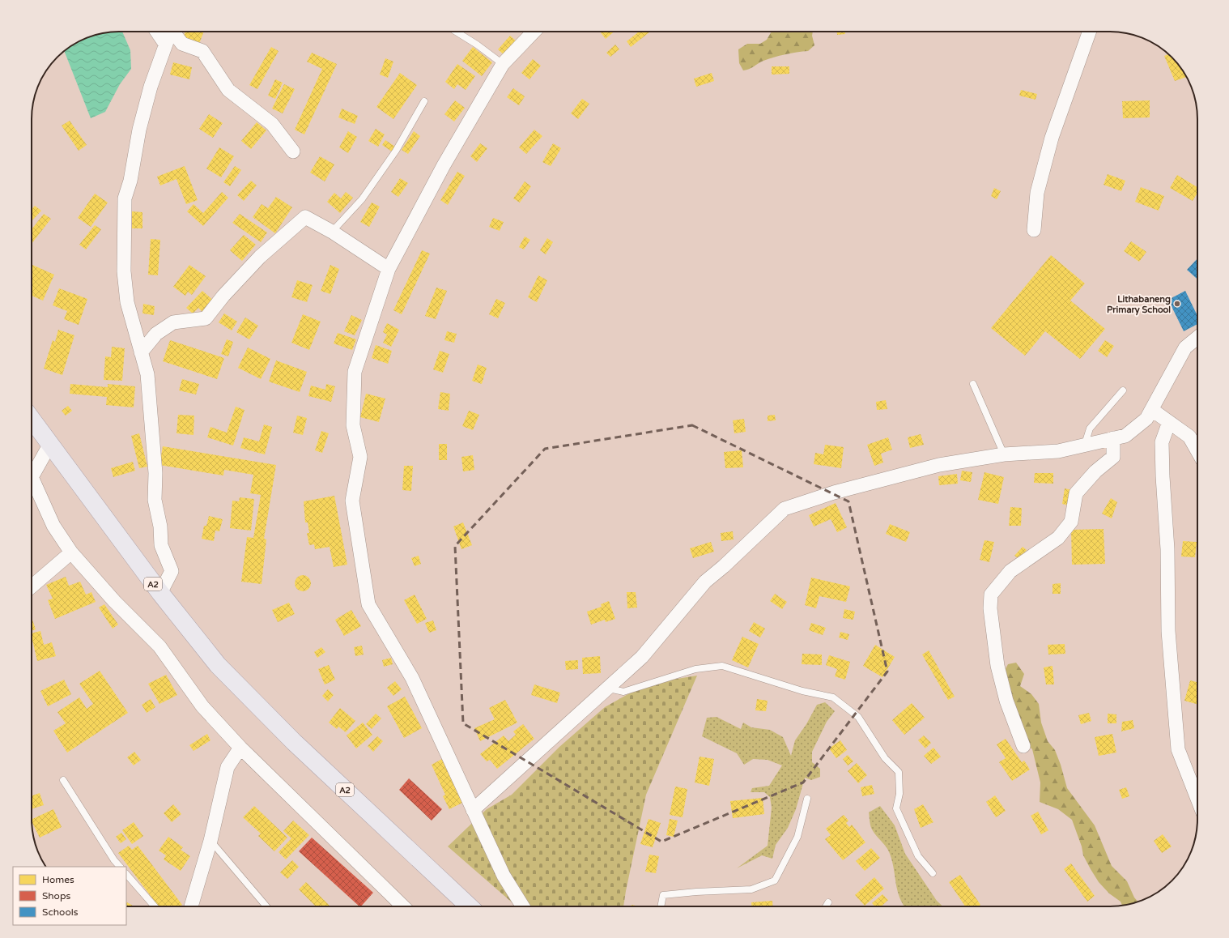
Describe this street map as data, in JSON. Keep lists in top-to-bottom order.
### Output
{
  "streets": {
    "main road": ["A2"]
  },
  "places": ["Lithabaneng Primary School"],
  "legend": ["Homes", "Shops", "Schools"]
}
